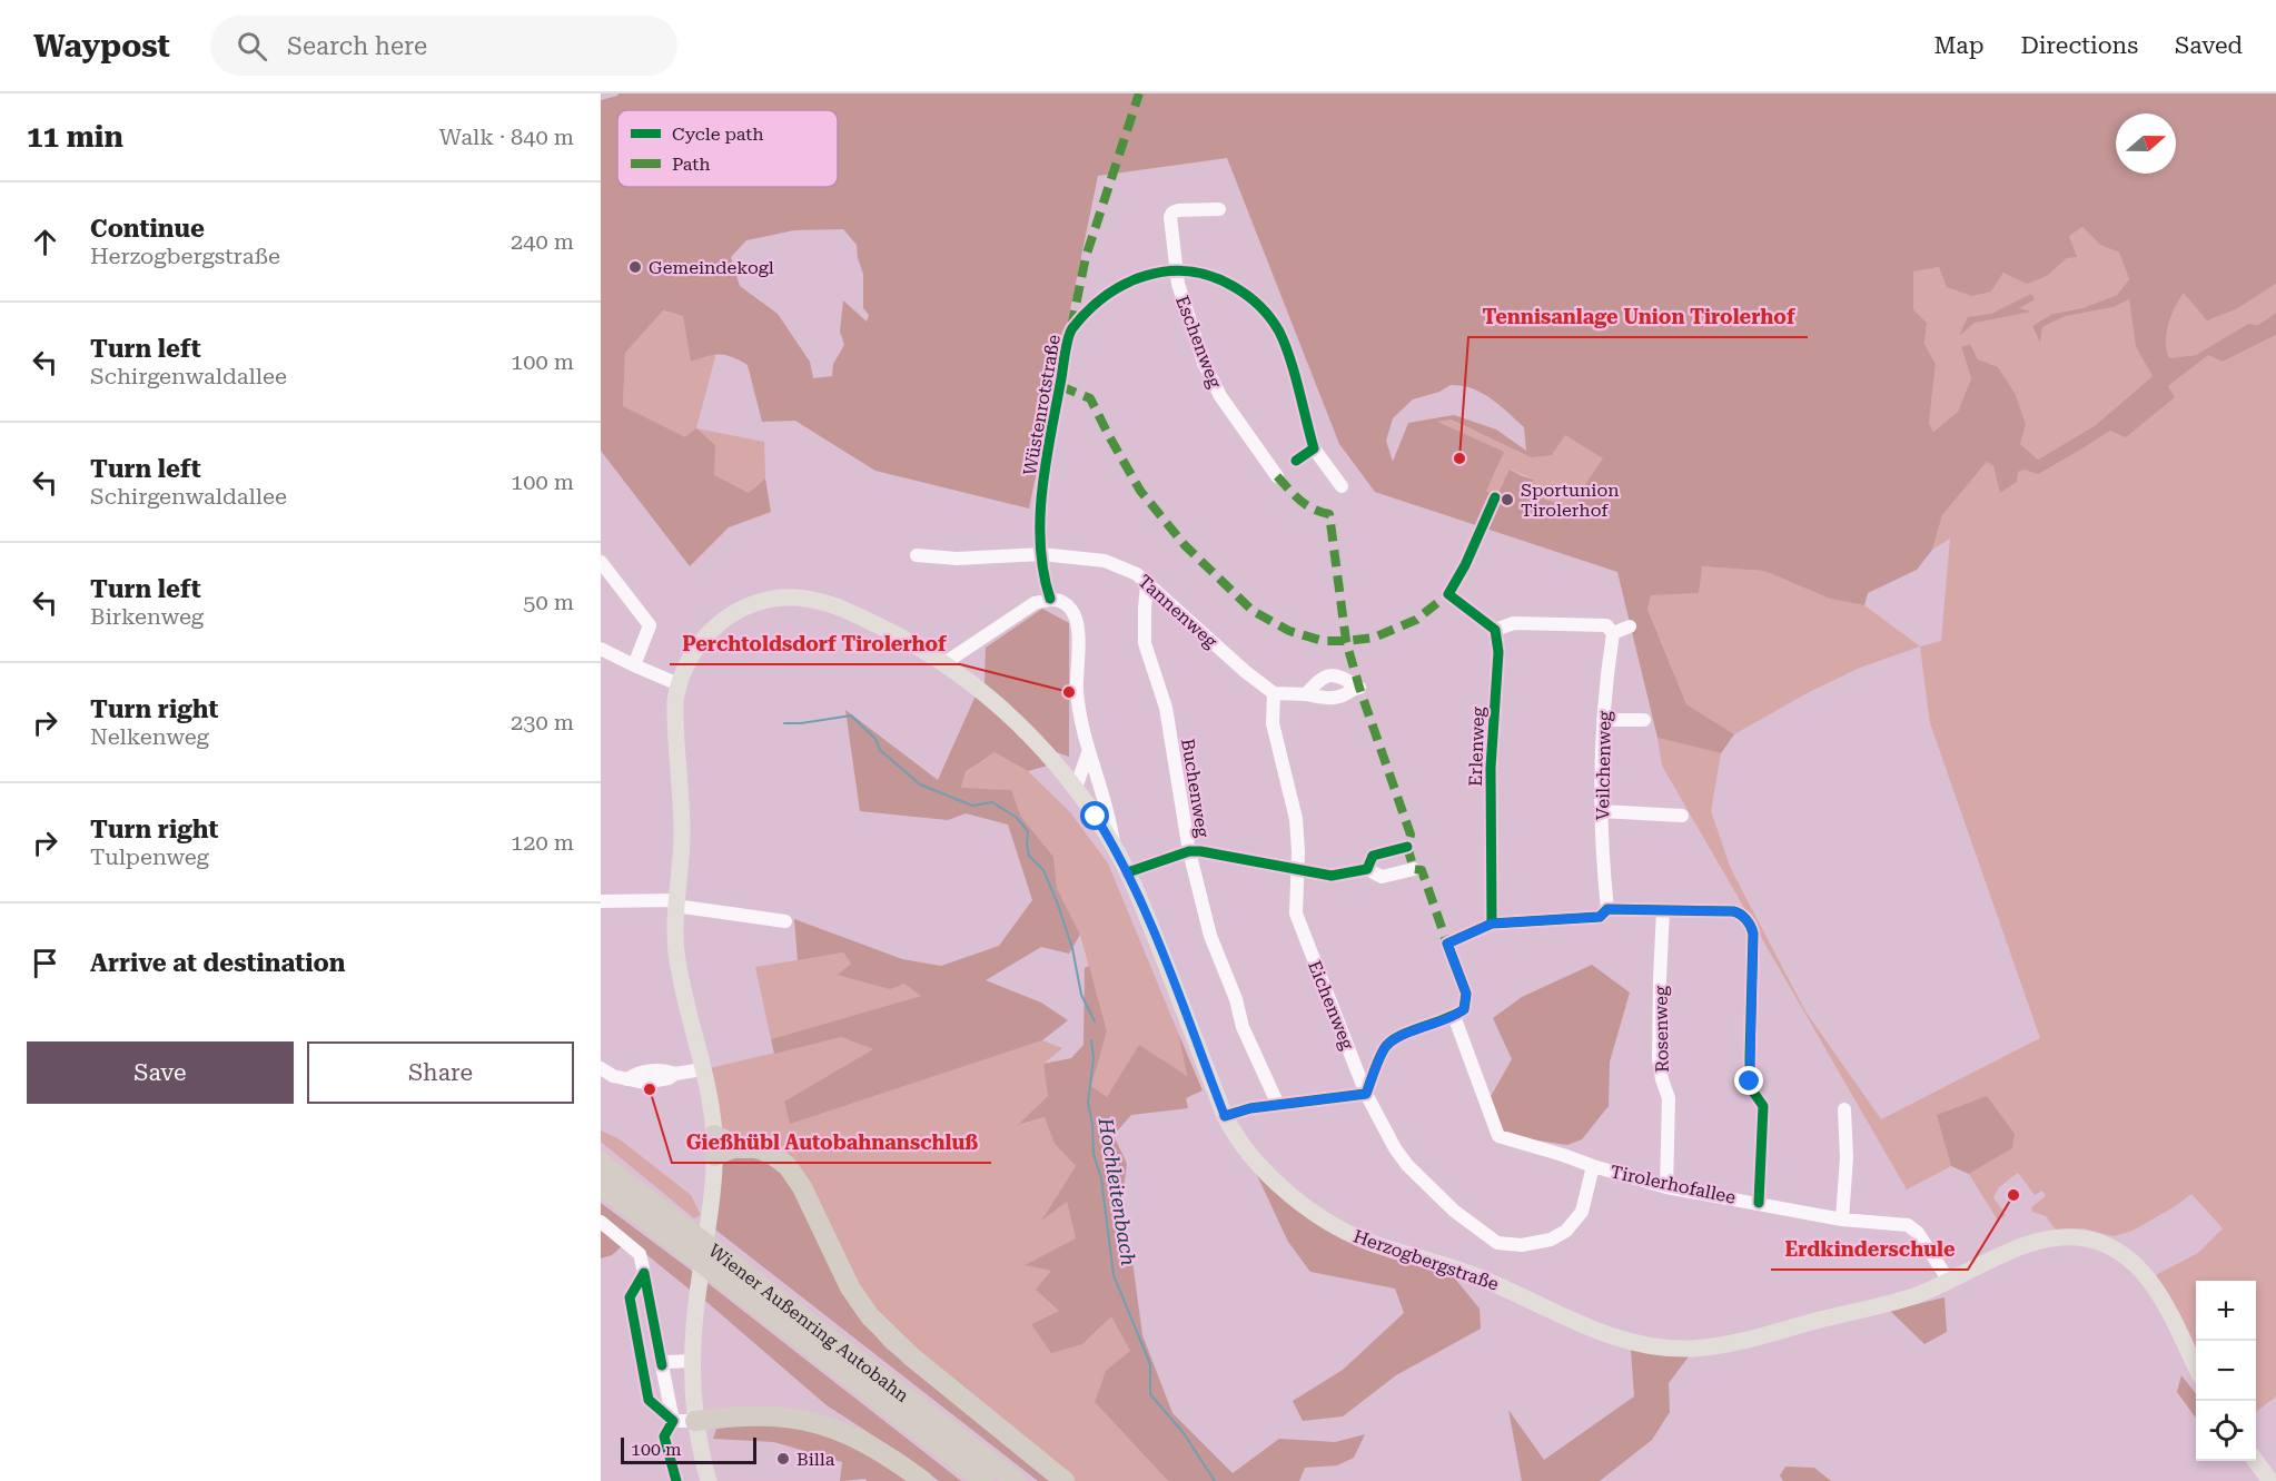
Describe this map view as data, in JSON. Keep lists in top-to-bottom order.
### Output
{
  "streets": {
    "highway": ["Wiener Außenring Autobahn"],
    "main road": ["Herzogbergstraße"],
    "street": [
      "Eschenweg",
      "Wüstenrotstraße",
      "Tannenweg",
      "Erlenweg",
      "Veilchenweg",
      "Buchenweg",
      "Eichenweg",
      "Rosenweg",
      "Tirolerhofallee"
    ]
  },
  "crossings": [
    ["Eschenweg", "Wüstenrotstraße"],
    ["Wüstenrotstraße", "Tannenweg"],
    ["Tannenweg", "Buchenweg"],
    ["Tannenweg", "Eichenweg"],
    ["Eichenweg", "Tirolerhofallee"],
    ["Rosenweg", "Tirolerhofallee"],
    ["Tirolerhofallee", "Herzogbergstraße"]
  ],
  "water": ["Hochleitenbach"],
  "places": [
    "Gemeindekogl",
    "Tennisanlage Union Tirolerhof",
    "Sportunion Tirolerhof",
    "Perchtoldsdorf Tirolerhof",
    "Gießhübl Autobahnanschluß",
    "Erdkinderschule",
    "Billa"
  ],
  "legend": ["Cycle path", "Path"],
  "scale_bar": "100 m",
  "north": "right",
  "page": {
    "header": "Waypost",
    "search": "Search here",
    "nav": ["Map", "Directions", "Saved"],
    "heading": ["11 min", "Walk · 840 m"],
    "list": [
      ["Continue", "Herzogbergstraße", "240 m"],
      ["Turn left", "Schirgenwaldallee", "100 m"],
      ["Turn left", "Schirgenwaldallee", "100 m"],
      ["Turn left", "Birkenweg", "50 m"],
      ["Turn right", "Nelkenweg", "230 m"],
      ["Turn right", "Tulpenweg", "120 m"],
      "Arrive at destination"
    ],
    "buttons": ["Save", "Share"],
    "map_buttons": ["+", "−"],
    "scale": "100 m"
  }
}
